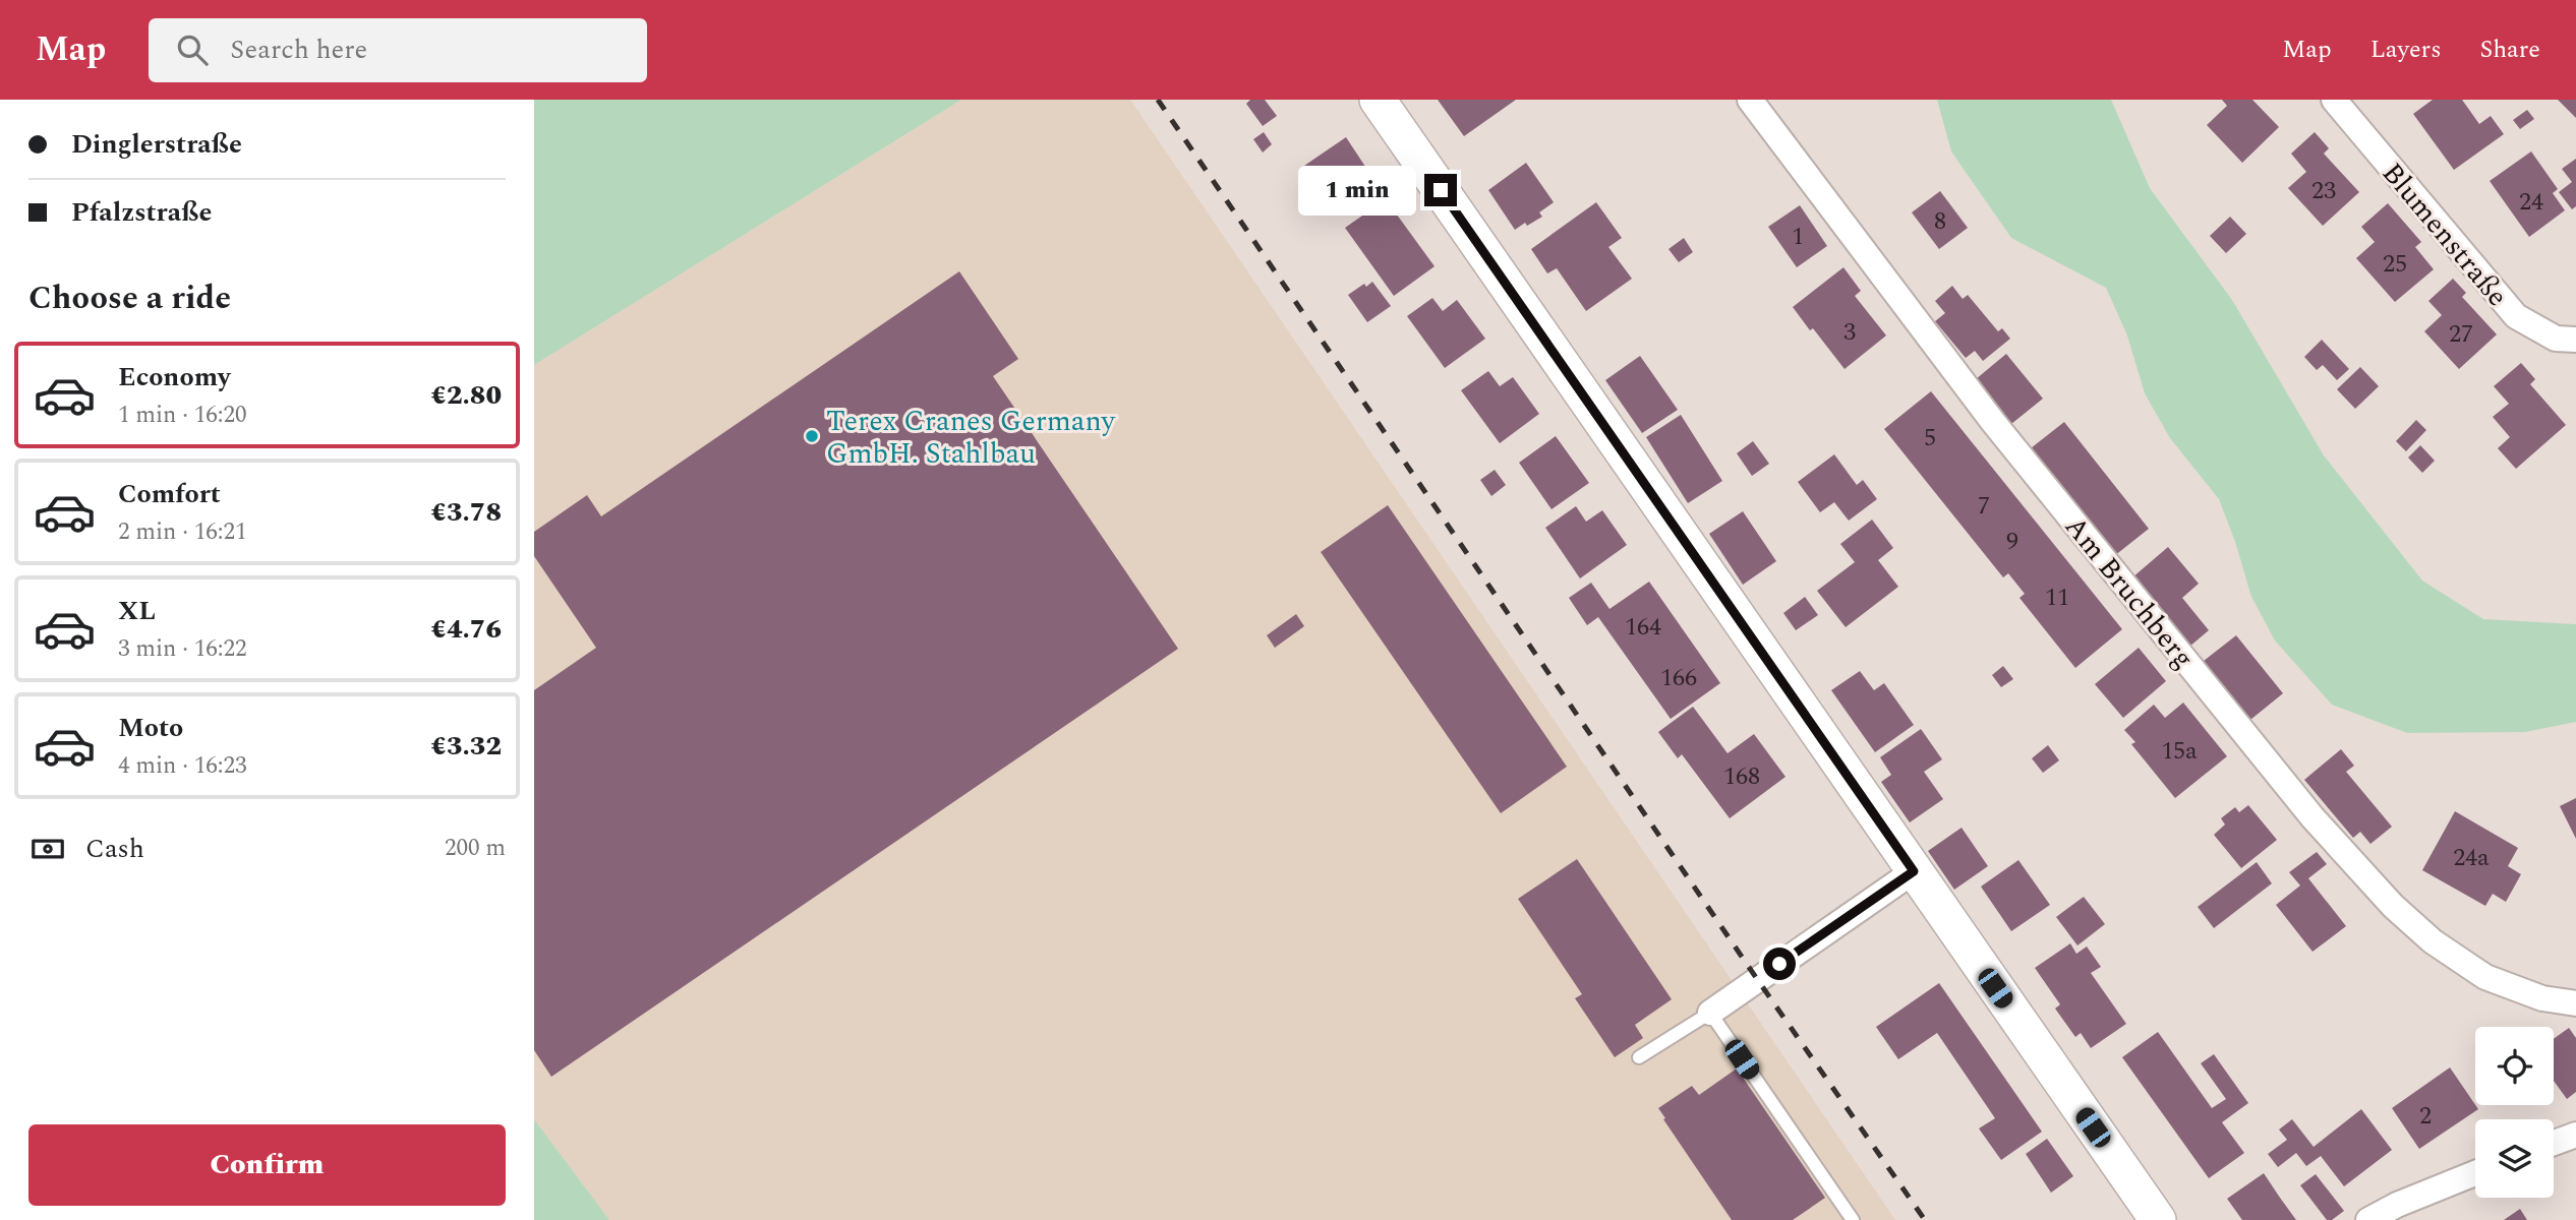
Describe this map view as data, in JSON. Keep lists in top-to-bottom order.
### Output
{
  "streets": {
    "street": ["Blumenstraße", "Am Bruchberg"]
  },
  "places": ["Terex Cranes Germany GmbH. Stahlbau"],
  "house_numbers": [
    "23",
    "24",
    "8",
    "1",
    "25",
    "3",
    "27",
    "5",
    "7",
    "9",
    "11",
    "164",
    "166",
    "15a",
    "168",
    "24a",
    "2"
  ],
  "page": {
    "header": "Map",
    "search": "Search here",
    "nav": ["Map", "Layers", "Share"],
    "banner": ["Dinglerstraße", "Pfalzstraße"],
    "bubble": "1 min",
    "heading": "Choose a ride",
    "list": [
      {
        "name": "Economy",
        "note": "1 min · 16:20",
        "value": "€2.80"
      },
      {
        "name": "Comfort",
        "note": "2 min · 16:21",
        "value": "€3.78"
      },
      {
        "name": "XL",
        "note": "3 min · 16:22",
        "value": "€4.76"
      },
      {
        "name": "Moto",
        "note": "4 min · 16:23",
        "value": "€3.32"
      }
    ],
    "pay": ["Cash", "200 m"],
    "buttons": "Confirm"
  }
}
